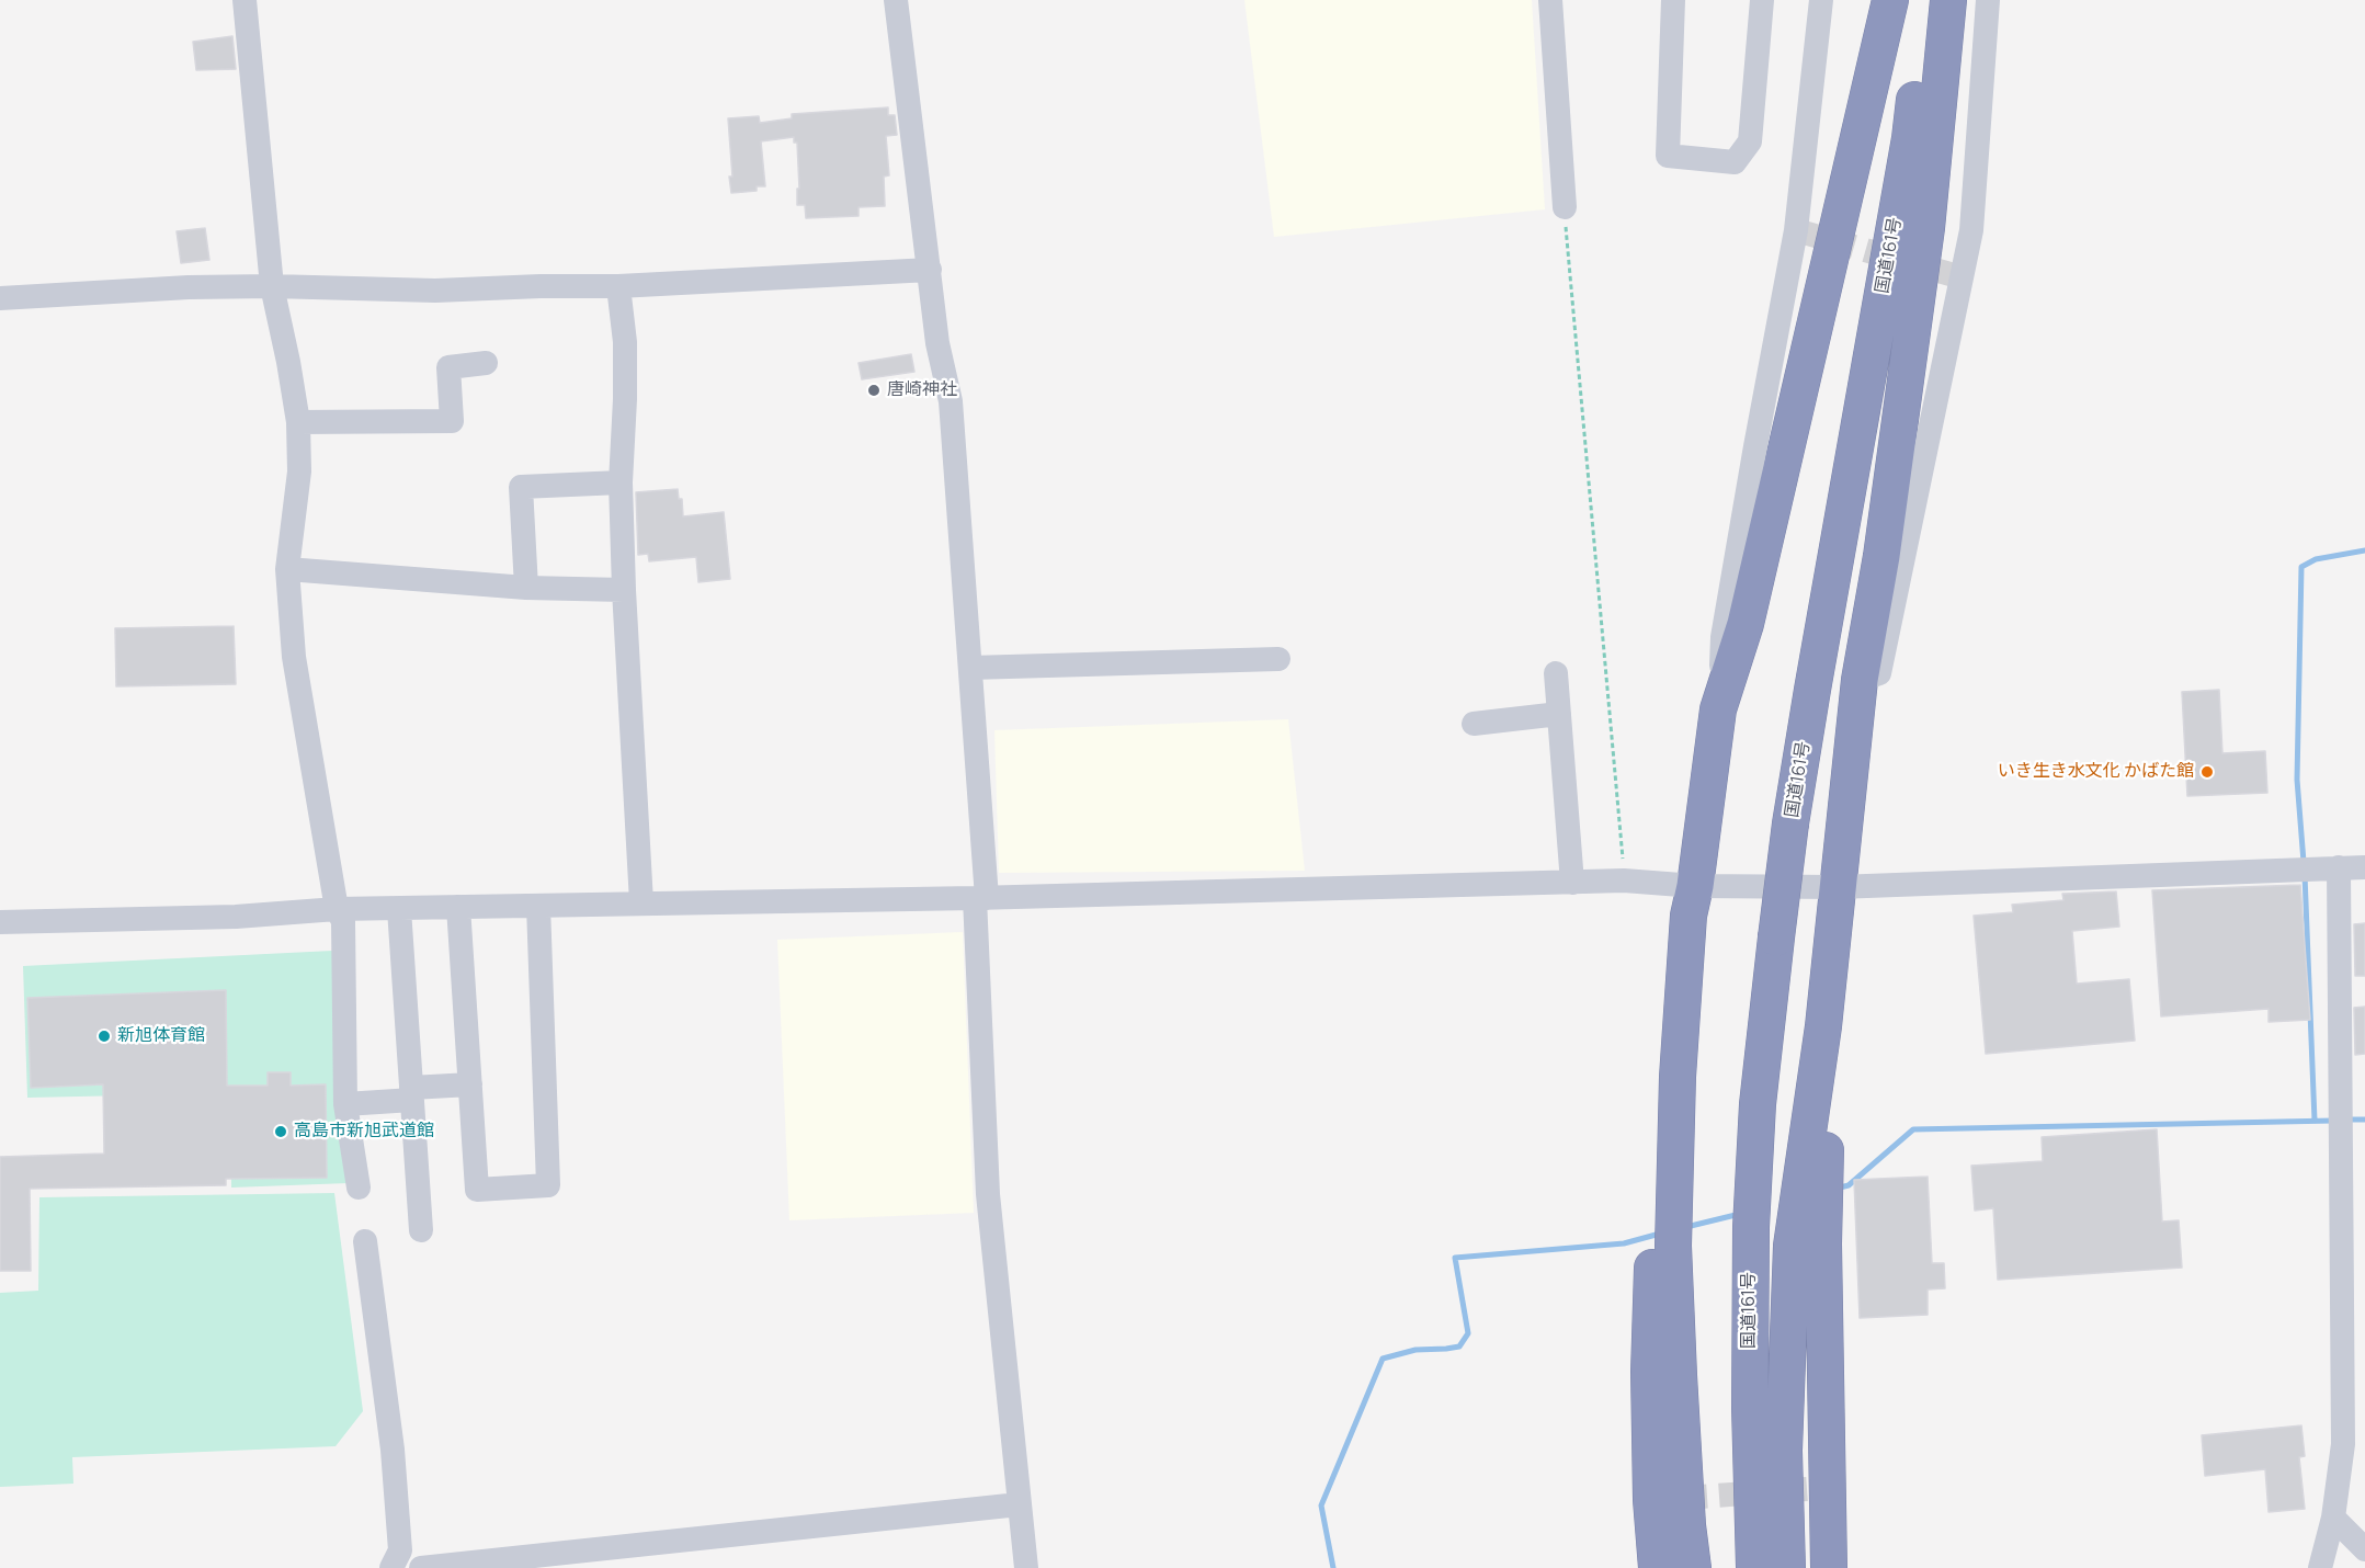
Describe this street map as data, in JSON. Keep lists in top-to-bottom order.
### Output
{
  "streets": {
    "highway": ["国道161号"]
  },
  "places": [
    "唐崎神社",
    "いき生き水文化 かばた館",
    "新旭体育館",
    "高島市新旭武道館"
  ]
}
